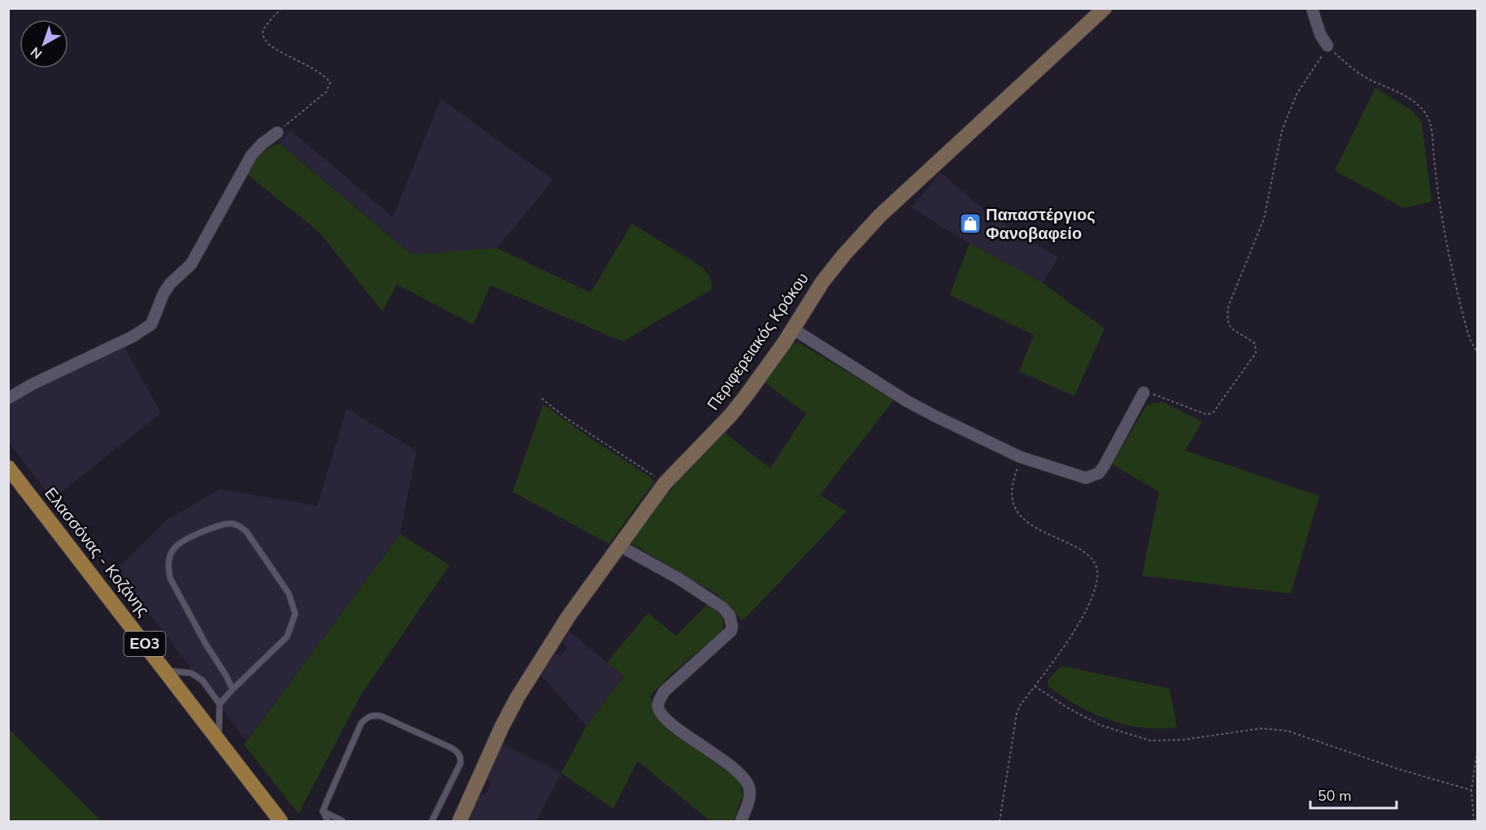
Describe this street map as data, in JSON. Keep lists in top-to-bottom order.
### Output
{
  "streets": {
    "main road": ["Ελασσόνας - Κοζάνης", "ΕΟ3"],
    "street": ["Περιφερειακός Κρόκου"]
  },
  "places": {
    "shop": ["Παπαστέργιος Φανοβαφείο"]
  },
  "scale_bar": "50 m",
  "north": "bottom left"
}
